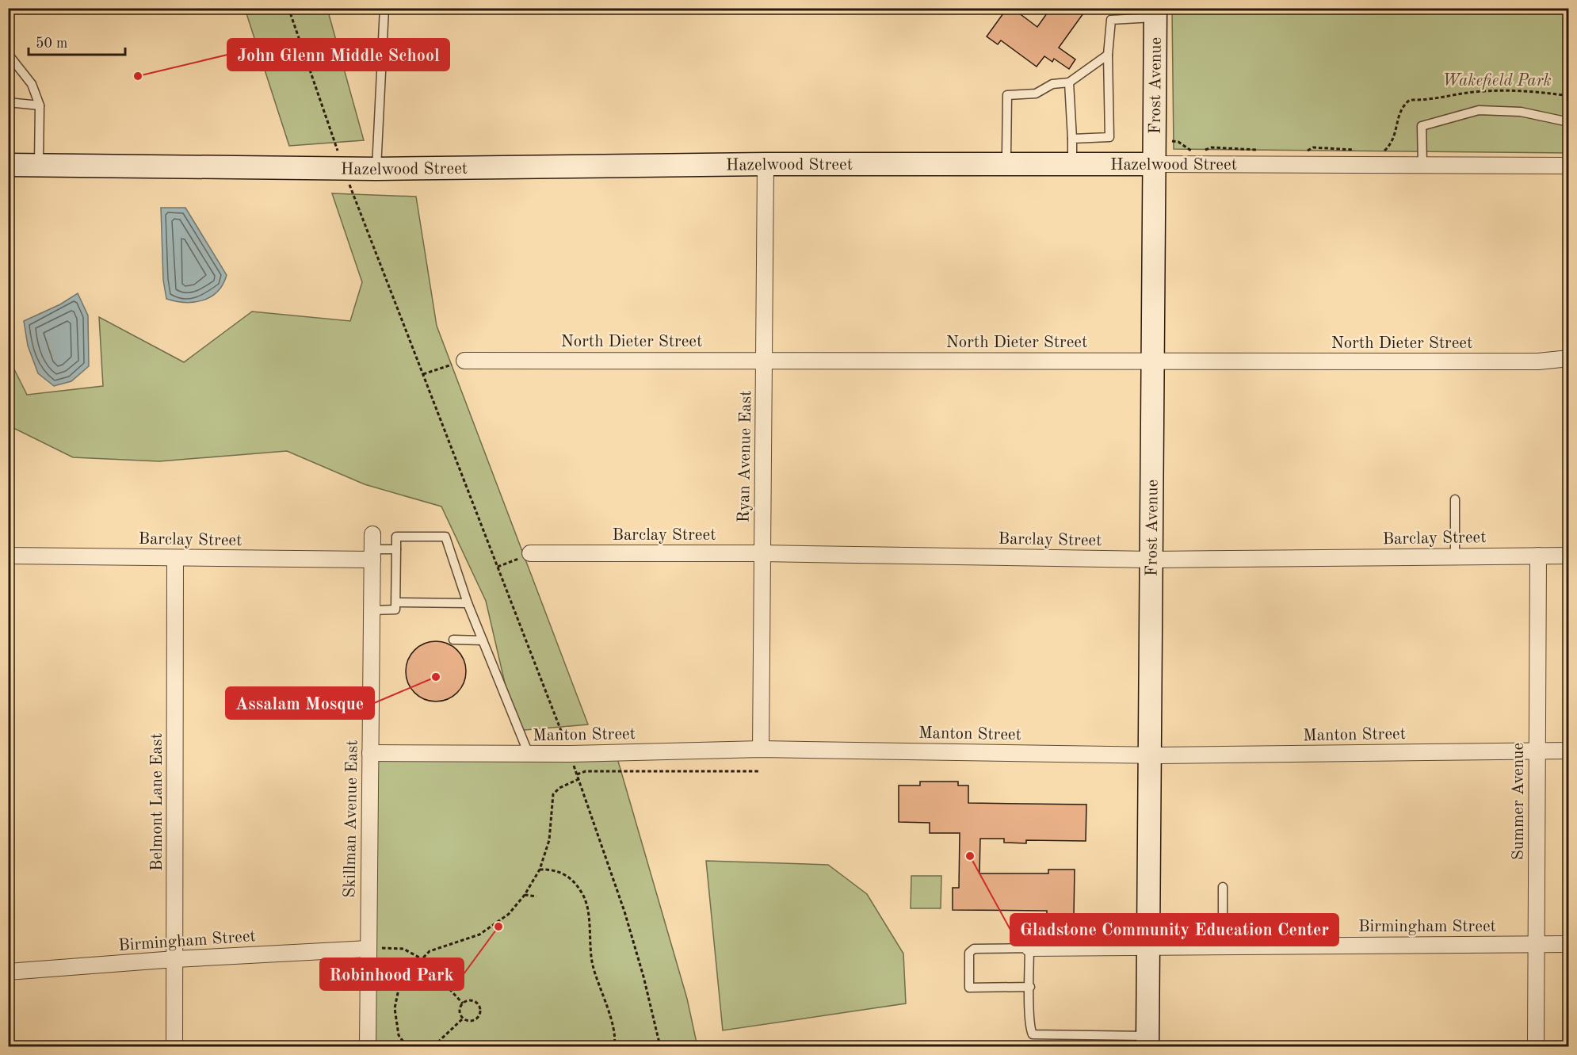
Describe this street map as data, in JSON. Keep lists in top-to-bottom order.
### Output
{
  "streets": {
    "street": [
      "Frost Avenue",
      "Hazelwood Street",
      "North Dieter Street",
      "Ryan Avenue East",
      "Barclay Street",
      "Manton Street",
      "Summer Avenue",
      "Belmont Lane East",
      "Skillman Avenue East",
      "Birmingham Street"
    ]
  },
  "crossings": [
    ["Frost Avenue", "Hazelwood Street"],
    ["Frost Avenue", "North Dieter Street"],
    ["Frost Avenue", "Barclay Street"],
    ["Frost Avenue", "Manton Street"],
    ["Frost Avenue", "Birmingham Street"],
    ["Hazelwood Street", "Ryan Avenue East"],
    ["North Dieter Street", "Ryan Avenue East"],
    ["Ryan Avenue East", "Barclay Street"],
    ["Ryan Avenue East", "Manton Street"],
    ["Barclay Street", "Summer Avenue"],
    ["Barclay Street", "Belmont Lane East"],
    ["Barclay Street", "Skillman Avenue East"],
    ["Manton Street", "Summer Avenue"],
    ["Manton Street", "Skillman Avenue East"],
    ["Summer Avenue", "Birmingham Street"],
    ["Belmont Lane East", "Birmingham Street"],
    ["Skillman Avenue East", "Birmingham Street"]
  ],
  "parks": ["Wakefield Park"],
  "places": [
    "John Glenn Middle School",
    "Assalam Mosque",
    "Gladstone Community Education Center",
    "Robinhood Park"
  ],
  "scale_bar": "50 m"
}
